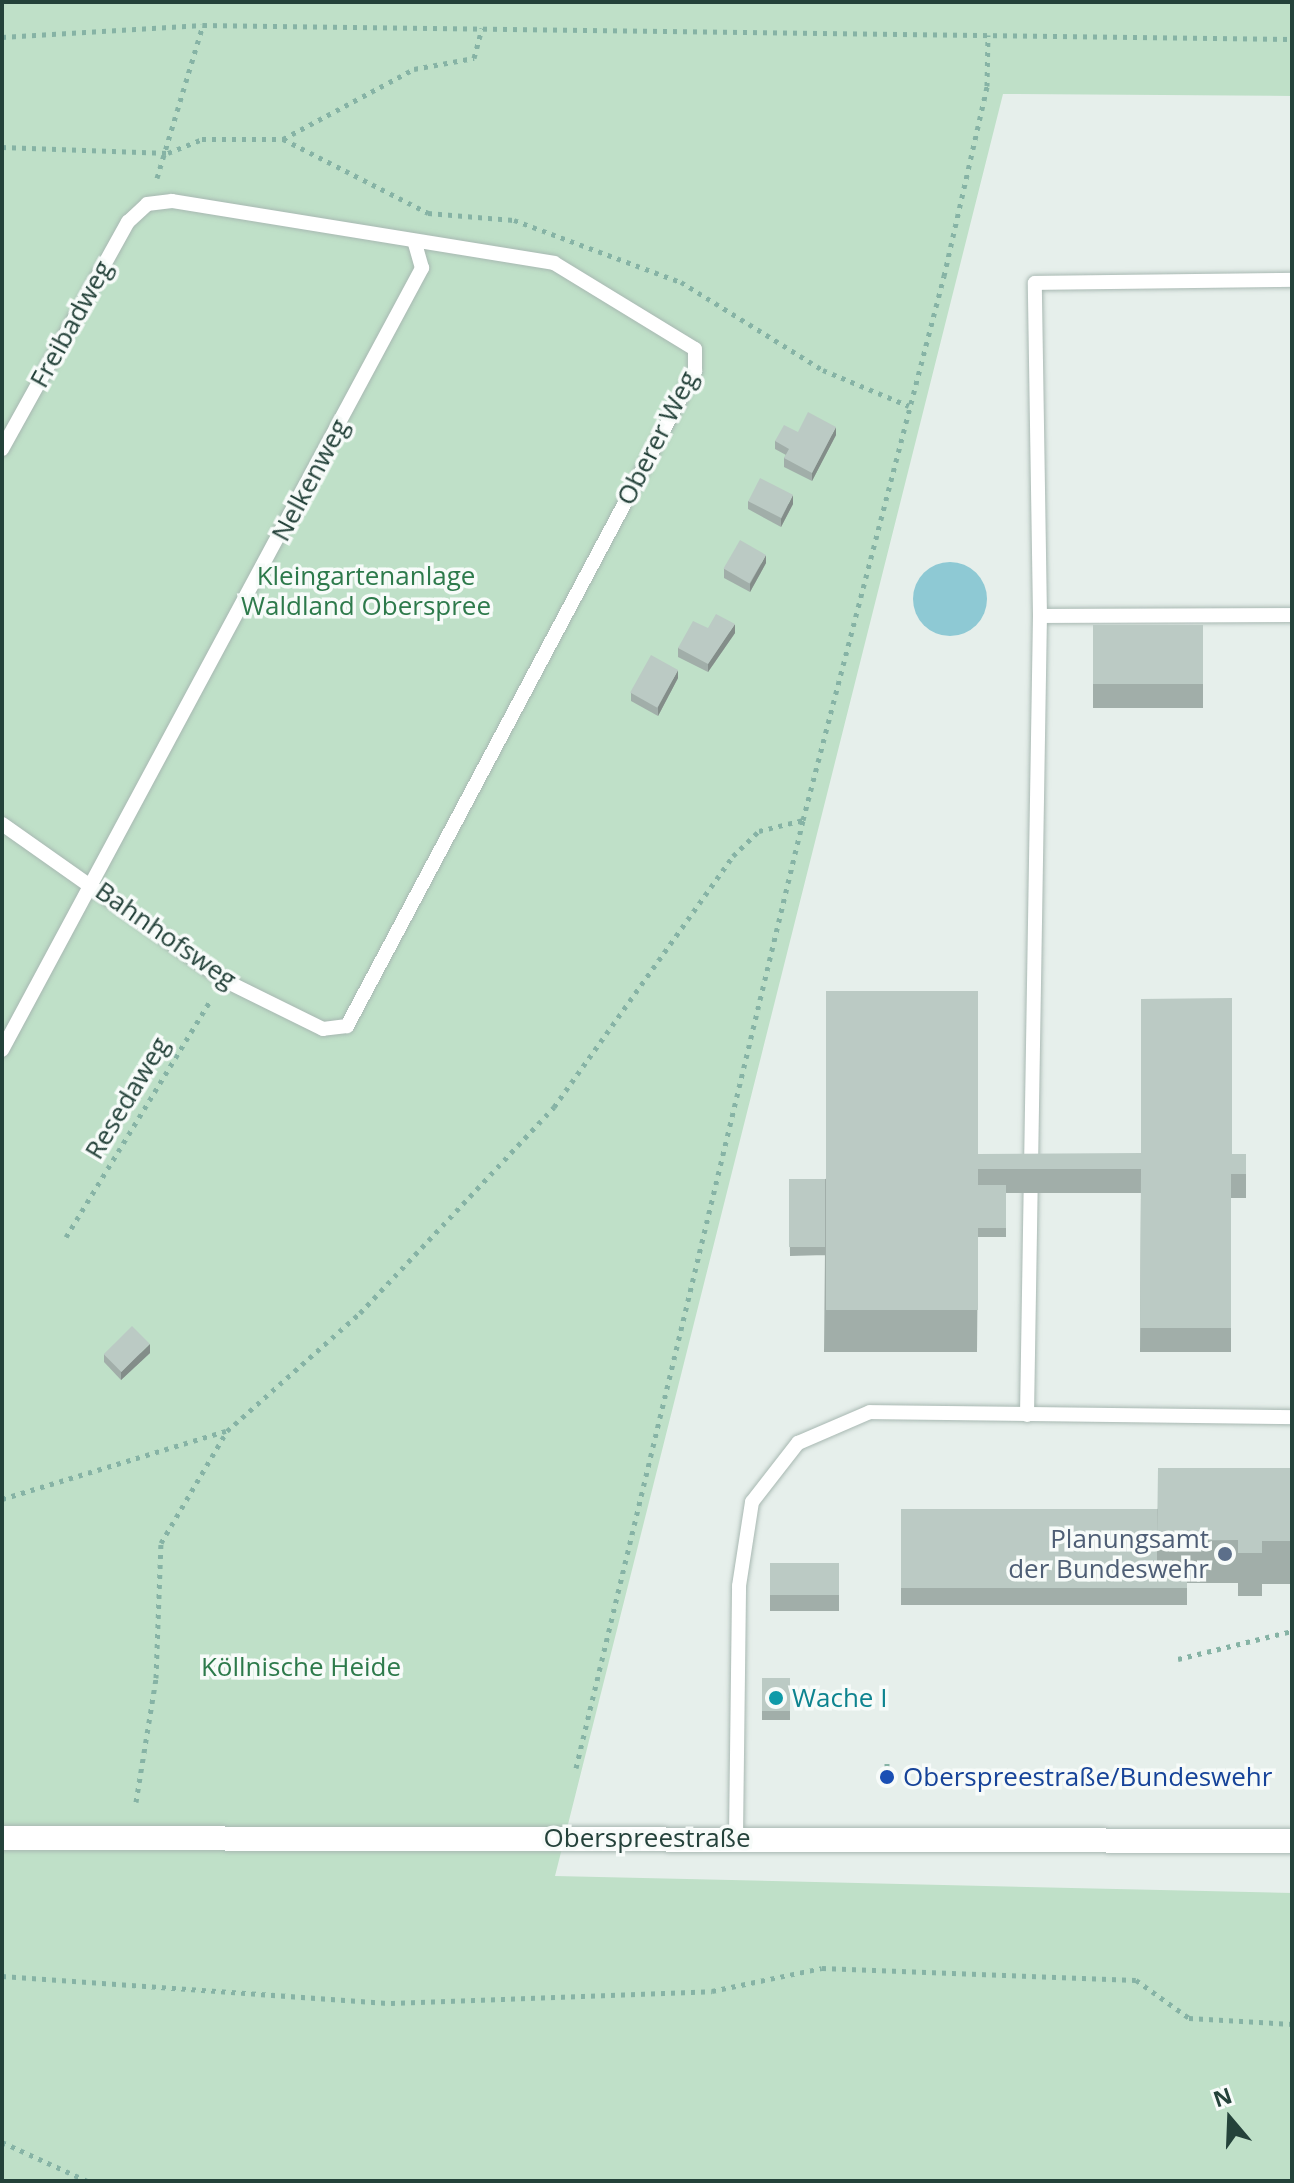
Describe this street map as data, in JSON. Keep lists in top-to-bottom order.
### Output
{
  "streets": {
    "main road": ["Oberspreestraße"],
    "lane": [
      "Freibadweg",
      "Oberer Weg",
      "Nelkenweg",
      "Bahnhofsweg"
    ],
    "path": ["Resedaweg"]
  },
  "crossings": [
    ["Freibadweg", "Oberer Weg"],
    ["Oberer Weg", "Nelkenweg"],
    ["Oberer Weg", "Bahnhofsweg"],
    ["Nelkenweg", "Bahnhofsweg"],
    ["Bahnhofsweg", "Resedaweg"]
  ],
  "parks": ["Kleingartenanlage Waldland Oberspree", "Köllnische Heide"],
  "places": ["Planungsamt der Bundeswehr", "Wache I", "Oberspreestraße/Bundeswehr"],
  "north": "top"
}
